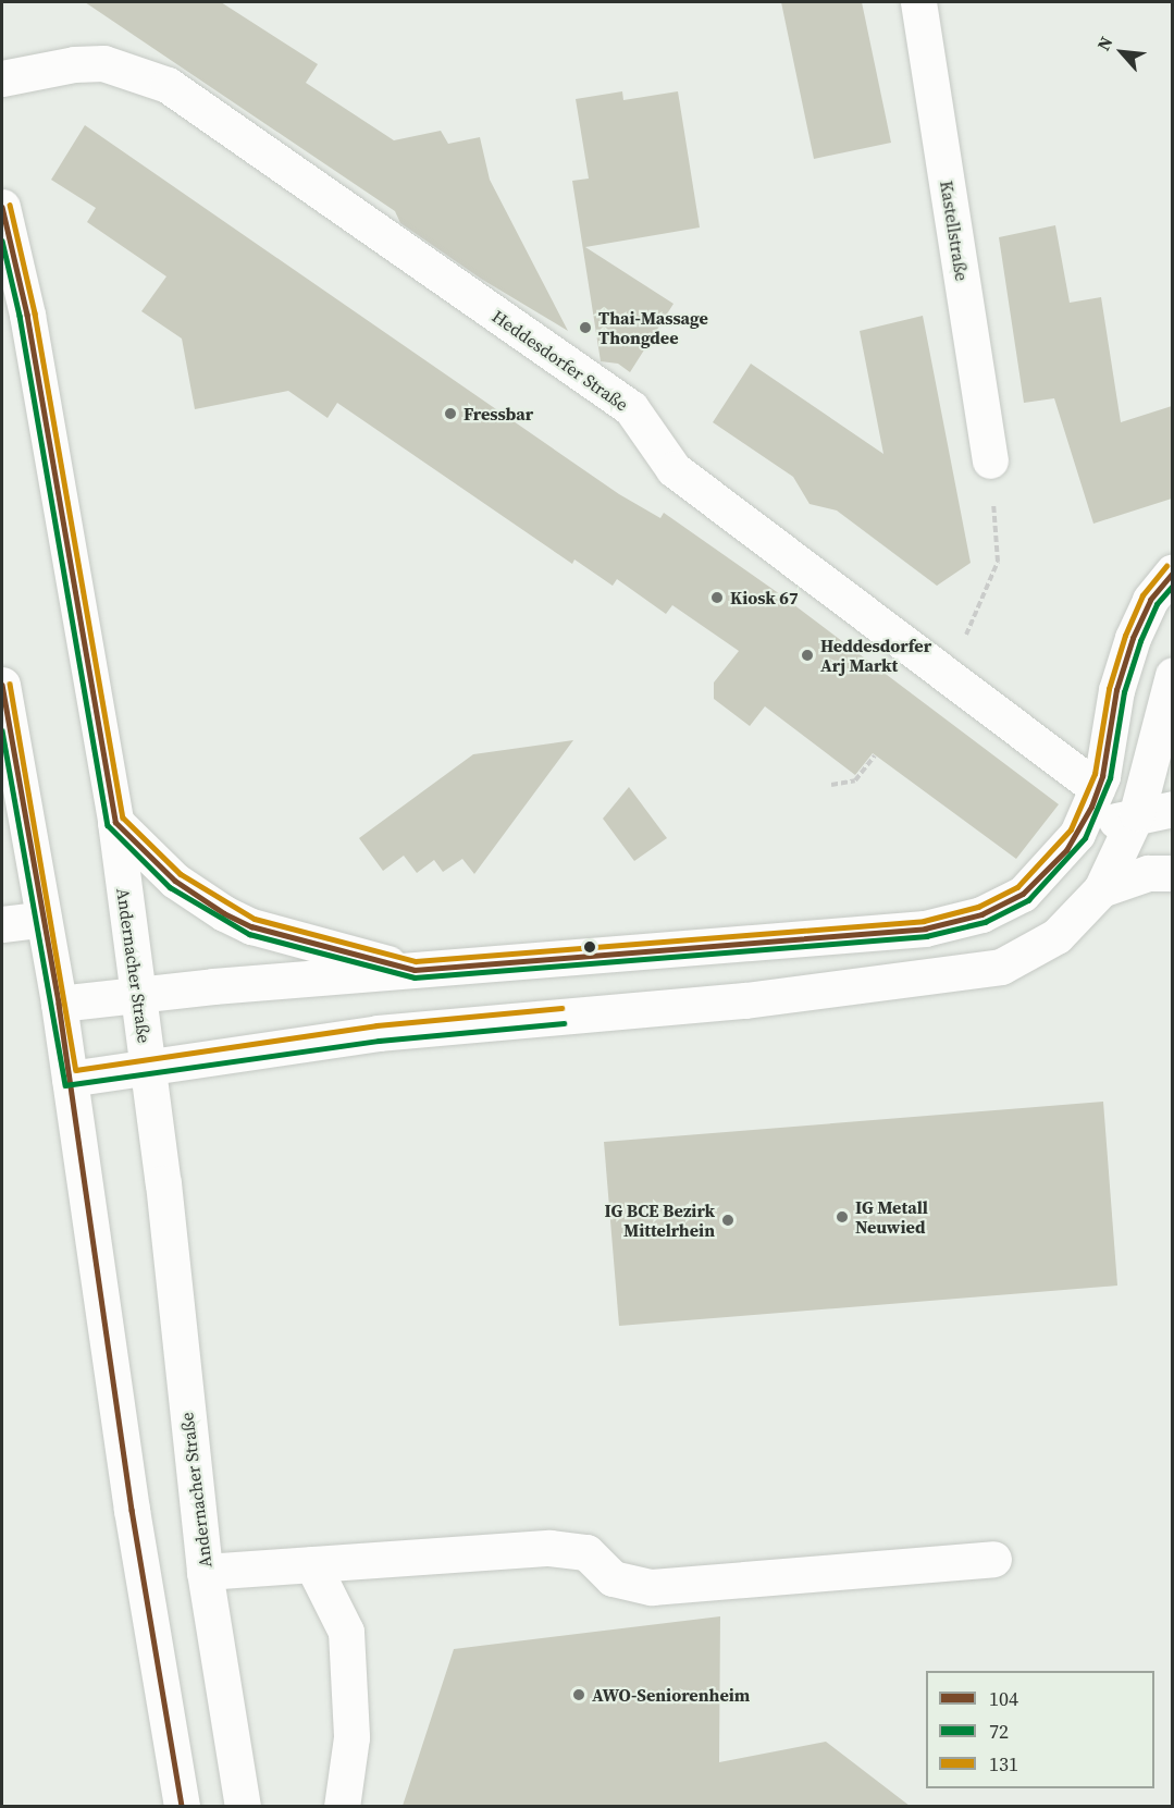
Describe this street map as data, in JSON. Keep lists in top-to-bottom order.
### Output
{
  "streets": {
    "street": ["Kastellstraße", "Heddesdorfer Straße", "Andernacher Straße"]
  },
  "places": [
    "Thai-Massage Thongdee",
    "Fressbar",
    "Kiosk 67",
    "Heddesdorfer Arj Markt",
    "IG Metall Neuwied",
    "IG BCE Bezirk Mittelrhein",
    "AWO-Seniorenheim"
  ],
  "lines": ["transit line 131", "transit line 104", "transit line 72"],
  "legend": ["104", "72", "131"],
  "north": "top left"
}
